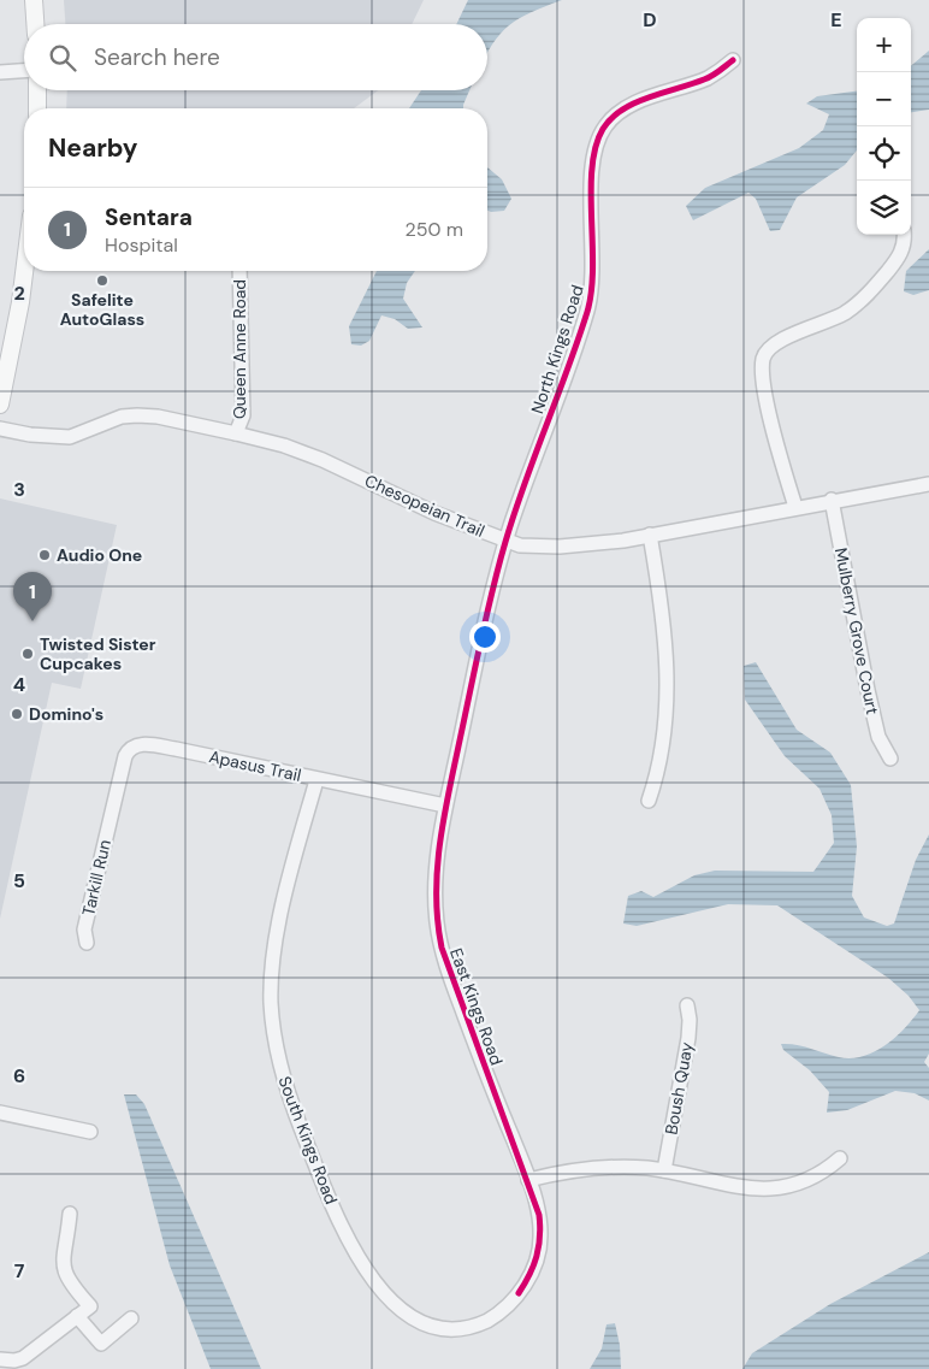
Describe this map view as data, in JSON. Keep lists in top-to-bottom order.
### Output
{
  "streets": {
    "street": [
      "Queen Anne Road",
      "North Kings Road",
      "Chesopeian Trail",
      "Mulberry Grove Court",
      "Apasus Trail",
      "Tarkill Run",
      "East Kings Road",
      "Boush Quay",
      "South Kings Road"
    ]
  },
  "crossings": [
    ["Queen Anne Road", "Chesopeian Trail"],
    ["North Kings Road", "Chesopeian Trail"],
    ["North Kings Road", "East Kings Road"],
    ["Chesopeian Trail", "Mulberry Grove Court"],
    ["Chesopeian Trail", "East Kings Road"],
    ["Apasus Trail", "Tarkill Run"],
    ["Apasus Trail", "East Kings Road"],
    ["Apasus Trail", "South Kings Road"],
    ["East Kings Road", "South Kings Road"]
  ],
  "places": [
    "Safelite AutoGlass",
    "Audio One",
    "Twisted Sister Cupcakes",
    "Domino's"
  ],
  "page": {
    "map_buttons": ["+", "−"],
    "search": "Search here",
    "heading": "Nearby",
    "list": [
      {
        "mark": "1",
        "name": "Sentara",
        "note": "Hospital",
        "value": "250 m"
      }
    ],
    "pins": "1"
  },
  "grid": {
    "columns": ["D", "E"],
    "rows": [
      "2",
      "3",
      "4",
      "5",
      "6",
      "7"
    ]
  }
}
